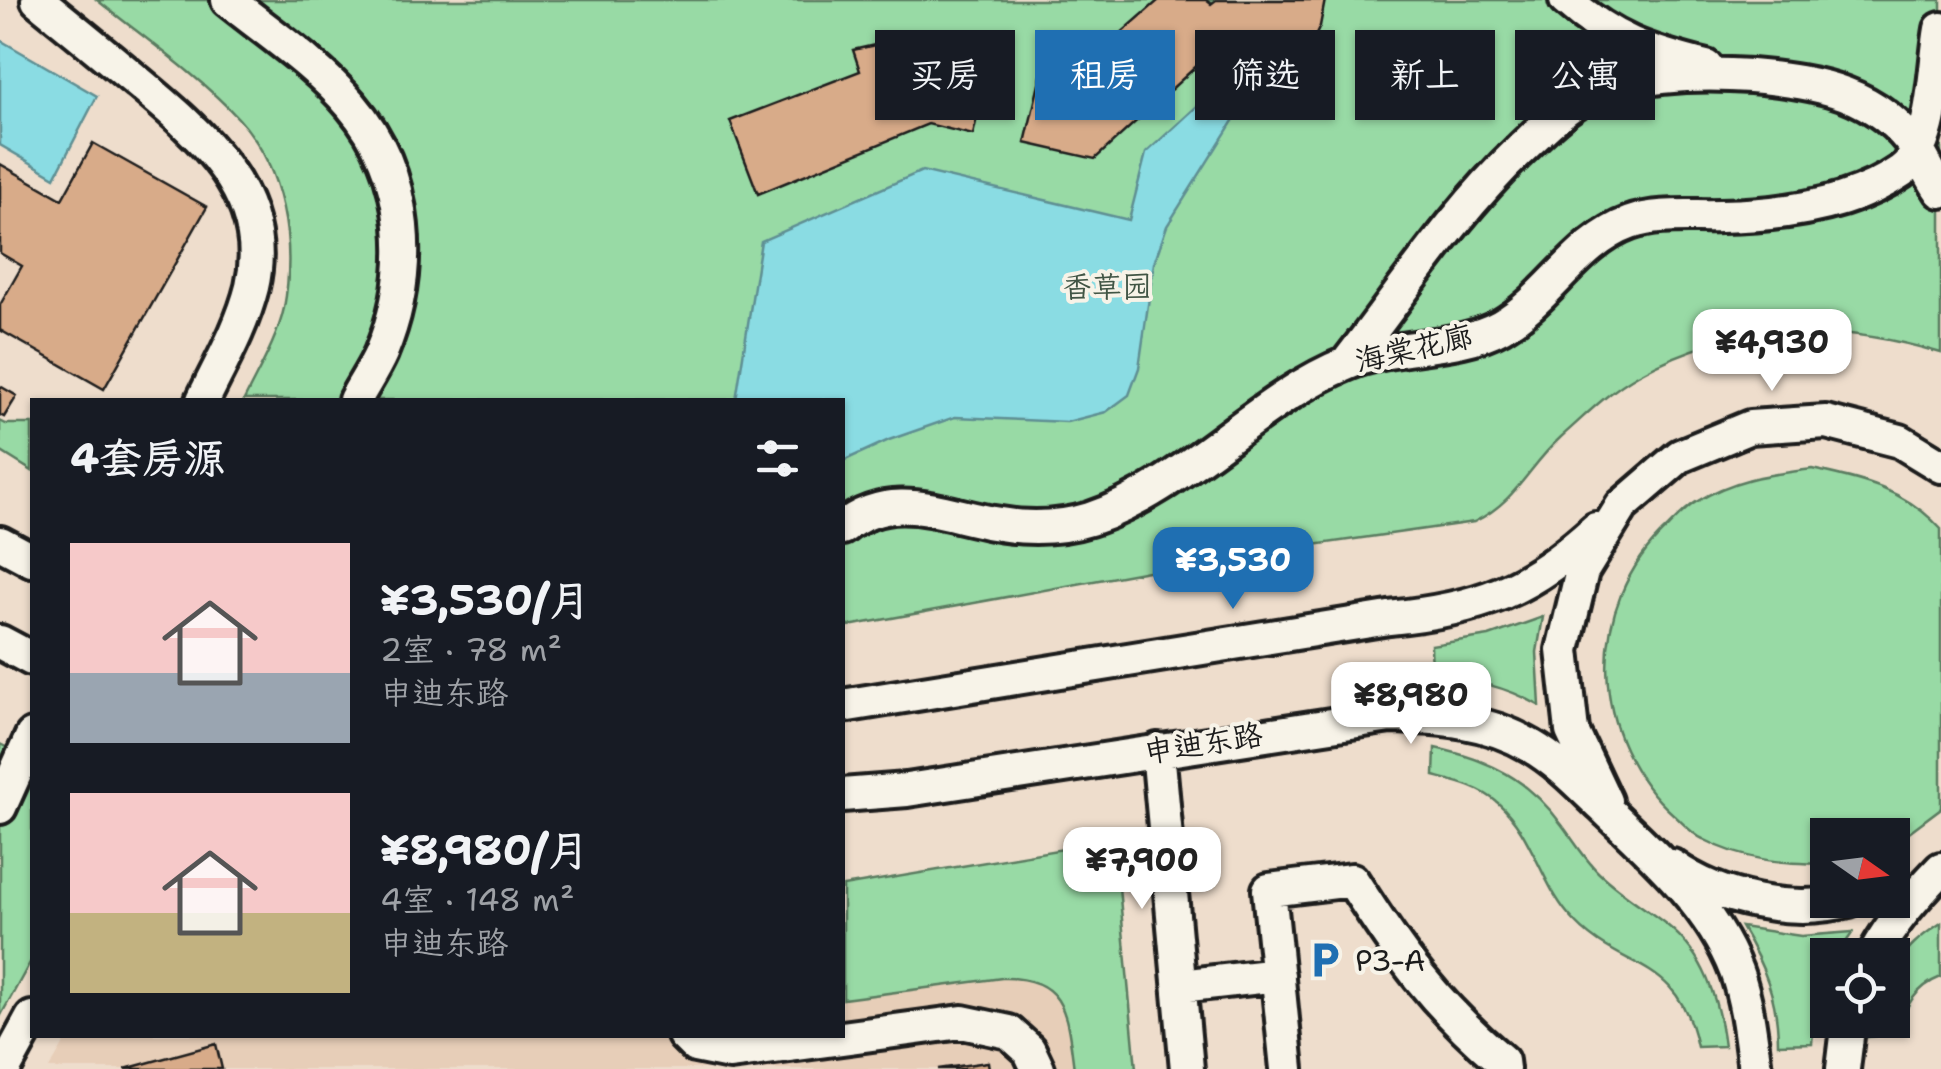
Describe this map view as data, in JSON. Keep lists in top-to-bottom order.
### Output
{
  "streets": {
    "street": ["海棠花廊", "申迪东路"]
  },
  "parks": ["香草园"],
  "places": {
    "parking": ["P3-A"]
  },
  "north": "right",
  "page": {
    "chip": [
      "买房",
      "租房",
      "筛选",
      "新上",
      "公寓"
    ],
    "price": [
      "¥4,930",
      "¥3,530",
      "¥8,980",
      "¥7,900"
    ],
    "heading": "4套房源",
    "list": [
      {
        "name": "¥3,530/月",
        "note": "2室 · 78 m² · 申迪东路"
      },
      {
        "name": "¥8,980/月",
        "note": "4室 · 148 m² · 申迪东路"
      }
    ]
  }
}
